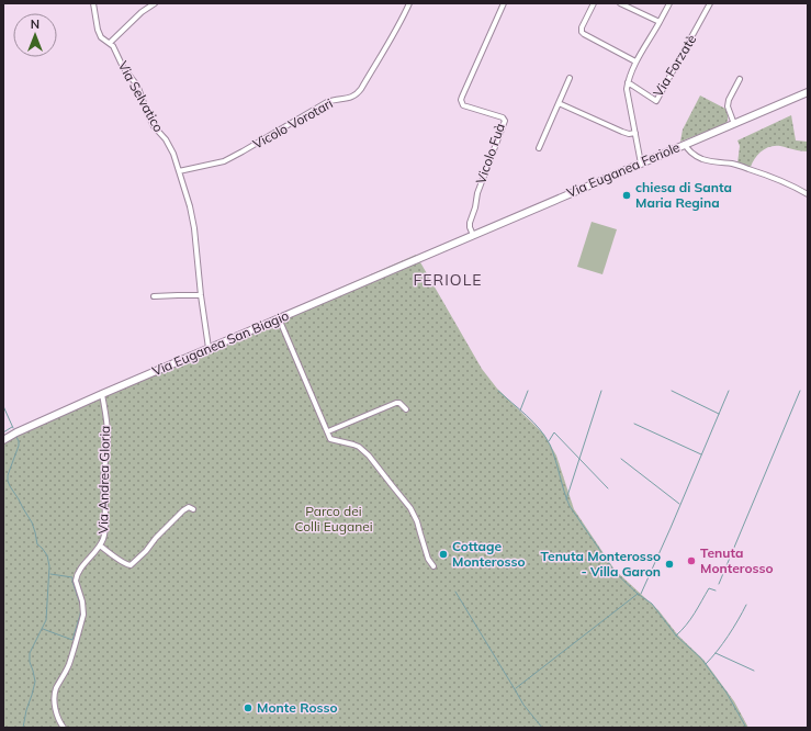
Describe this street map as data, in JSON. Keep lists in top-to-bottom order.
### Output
{
  "streets": {
    "main road": ["Via Euganea Feriole", "Via Euganea San Biagio"],
    "street": [
      "Via Forzatè",
      "Via Selvatico",
      "Vicolo Vorotari",
      "Vicolo Fuà",
      "Via Andrea Gloria"
    ]
  },
  "crossings": [
    ["Via Selvatico", "Vicolo Vorotari"],
    ["Via Selvatico", "Via Euganea San Biagio"],
    ["Vicolo Fuà", "Via Euganea Feriole"],
    ["Via Euganea Feriole", "Via Euganea San Biagio"],
    ["Via Euganea San Biagio", "Via Andrea Gloria"]
  ],
  "districts": ["FERIOLE"],
  "parks": ["Parco dei Colli Euganei"],
  "places": [
    "chiesa di Santa Maria Regina",
    "Cottage Monterosso",
    "Tenuta Monterosso",
    "Tenuta Monterosso - Villa Garon",
    "Monte Rosso"
  ],
  "north": "top"
}
